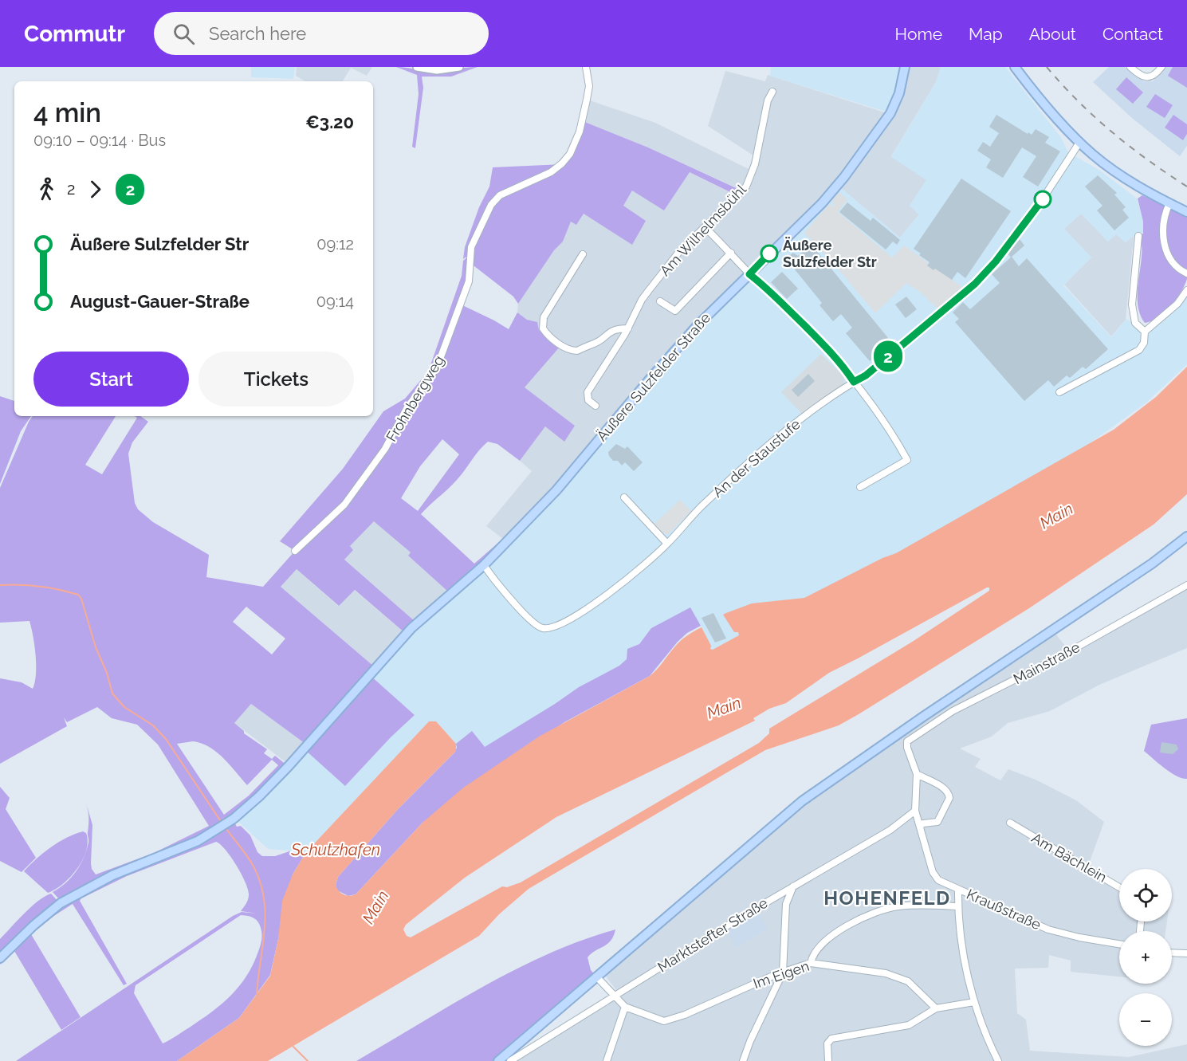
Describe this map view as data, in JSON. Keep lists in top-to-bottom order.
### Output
{
  "streets": {
    "main road": ["Äußere Sulzfelder Straße"],
    "street": [
      "Am Wilhelmsbühl",
      "Frohnbergweg",
      "An der Staustufe",
      "Mainstraße",
      "Am Bächlein",
      "Kraußstraße",
      "Marktstefter Straße",
      "Im Eigen"
    ]
  },
  "crossings": [
    ["Äußere Sulzfelder Straße", "An der Staustufe"],
    ["Mainstraße", "Kraußstraße"],
    ["Kraußstraße", "Marktstefter Straße"]
  ],
  "districts": ["HOHENFELD"],
  "water": ["Main", "Schutzhafen"],
  "places": ["Äußere Sulzfelder Str"],
  "lines": ["bus line 2"],
  "page": {
    "header": "Commutr",
    "search": "Search here",
    "nav": [
      "Home",
      "Map",
      "About",
      "Contact"
    ],
    "on_map": "2",
    "heading": ["4 min", "09:10 – 09:14 · Bus", "€3.20"],
    "legs": ["2", "2"],
    "list": [
      {
        "name": "Äußere Sulzfelder Str",
        "value": "09:12"
      },
      {
        "name": "August-Gauer-Straße",
        "value": "09:14"
      }
    ],
    "buttons": ["Start", "Tickets"],
    "map_buttons": ["+", "−"]
  }
}
